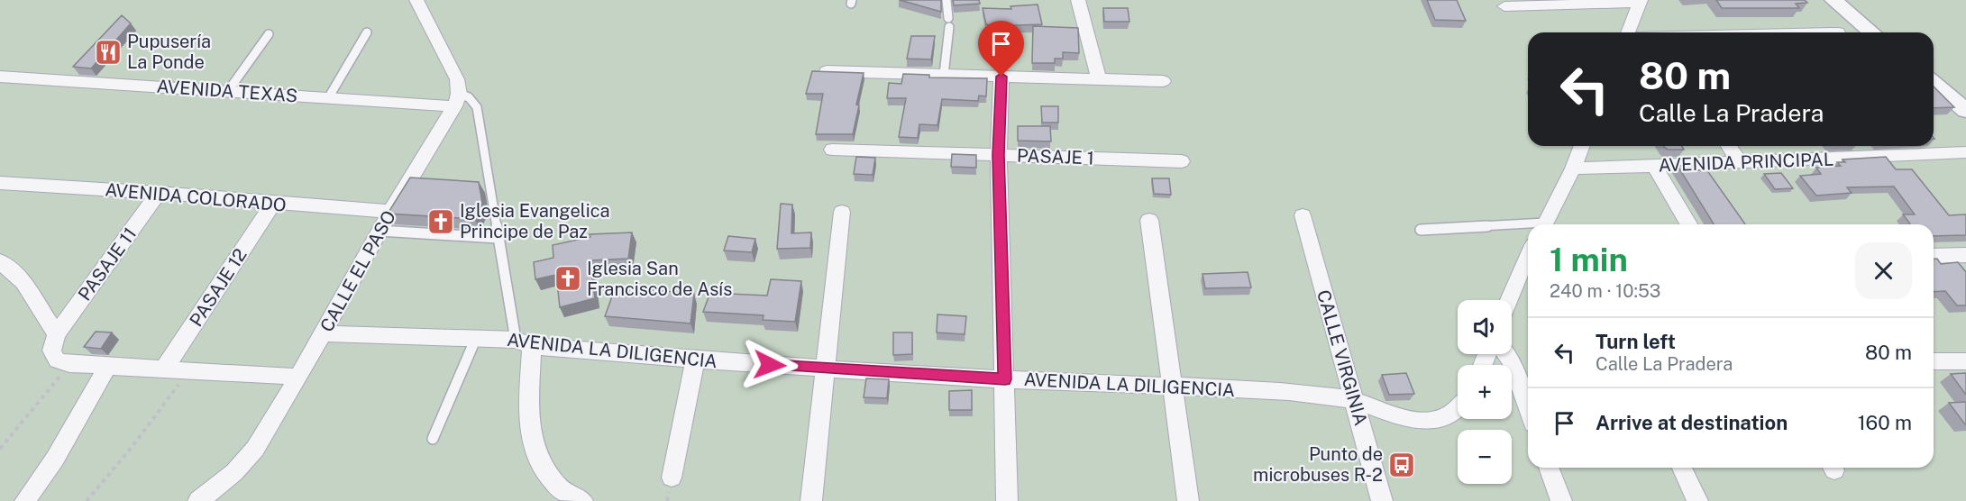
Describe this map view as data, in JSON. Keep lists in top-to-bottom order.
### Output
{
  "streets": {
    "street": [
      "AVENIDA TEXAS",
      "PASAJE 1",
      "AVENIDA PRINCIPAL",
      "AVENIDA COLORADO",
      "PASAJE 11",
      "CALLE EL PASO",
      "PASAJE 12",
      "AVENIDA LA DILIGENCIA",
      "CALLE VIRGINIA"
    ]
  },
  "crossings": [
    ["AVENIDA TEXAS", "CALLE EL PASO"],
    ["AVENIDA COLORADO", "PASAJE 11"],
    ["AVENIDA COLORADO", "CALLE EL PASO"],
    ["AVENIDA COLORADO", "PASAJE 12"],
    ["CALLE EL PASO", "AVENIDA LA DILIGENCIA"],
    ["AVENIDA LA DILIGENCIA", "CALLE VIRGINIA"]
  ],
  "places": {
    "restaurant": ["Pupusería La Ponde"],
    "church": ["Iglesia Evangelica Principe de Paz", "Iglesia San Francisco de Asís"],
    "bus stop": ["Punto de microbuses R-2"]
  },
  "page": {
    "turn": ["80 m", "Calle La Pradera"],
    "heading": ["1 min", "240 m · 10:53"],
    "map_buttons": ["+", "−"],
    "list": [
      {
        "name": "Turn left",
        "note": "Calle La Pradera",
        "value": "80 m"
      },
      {
        "name": "Arrive at destination",
        "value": "160 m"
      }
    ]
  }
}
